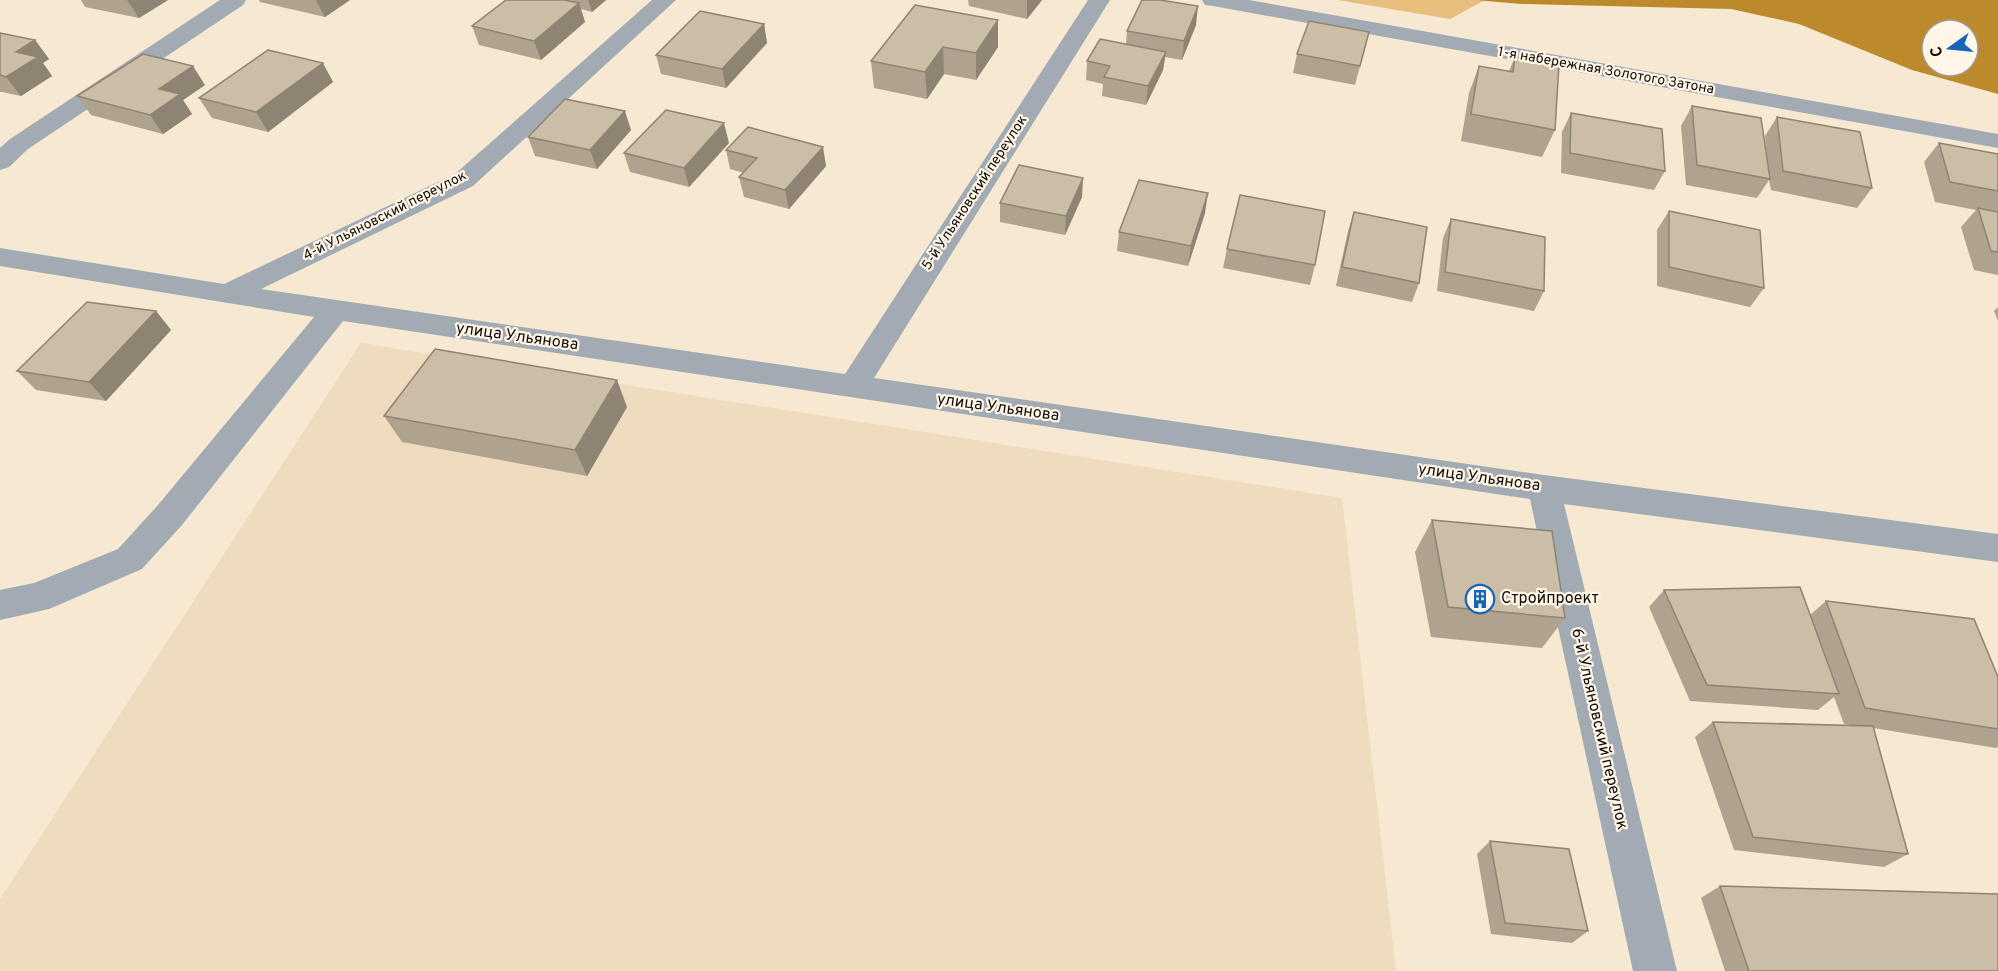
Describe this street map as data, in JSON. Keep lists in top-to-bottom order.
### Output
{
  "streets": {
    "street": [
      "1-я набережная Золотого Затона",
      "5-й Ульяновский переулок",
      "4-й Ульяновский переулок",
      "улица Ульянова",
      "6-й Ульяновский переулок"
    ]
  },
  "crossings": [
    ["5-й Ульяновский переулок", "улица Ульянова"],
    ["4-й Ульяновский переулок", "улица Ульянова"],
    ["улица Ульянова", "6-й Ульяновский переулок"]
  ],
  "places": {
    "building": ["Стройпроект"]
  },
  "north": "left"
}
